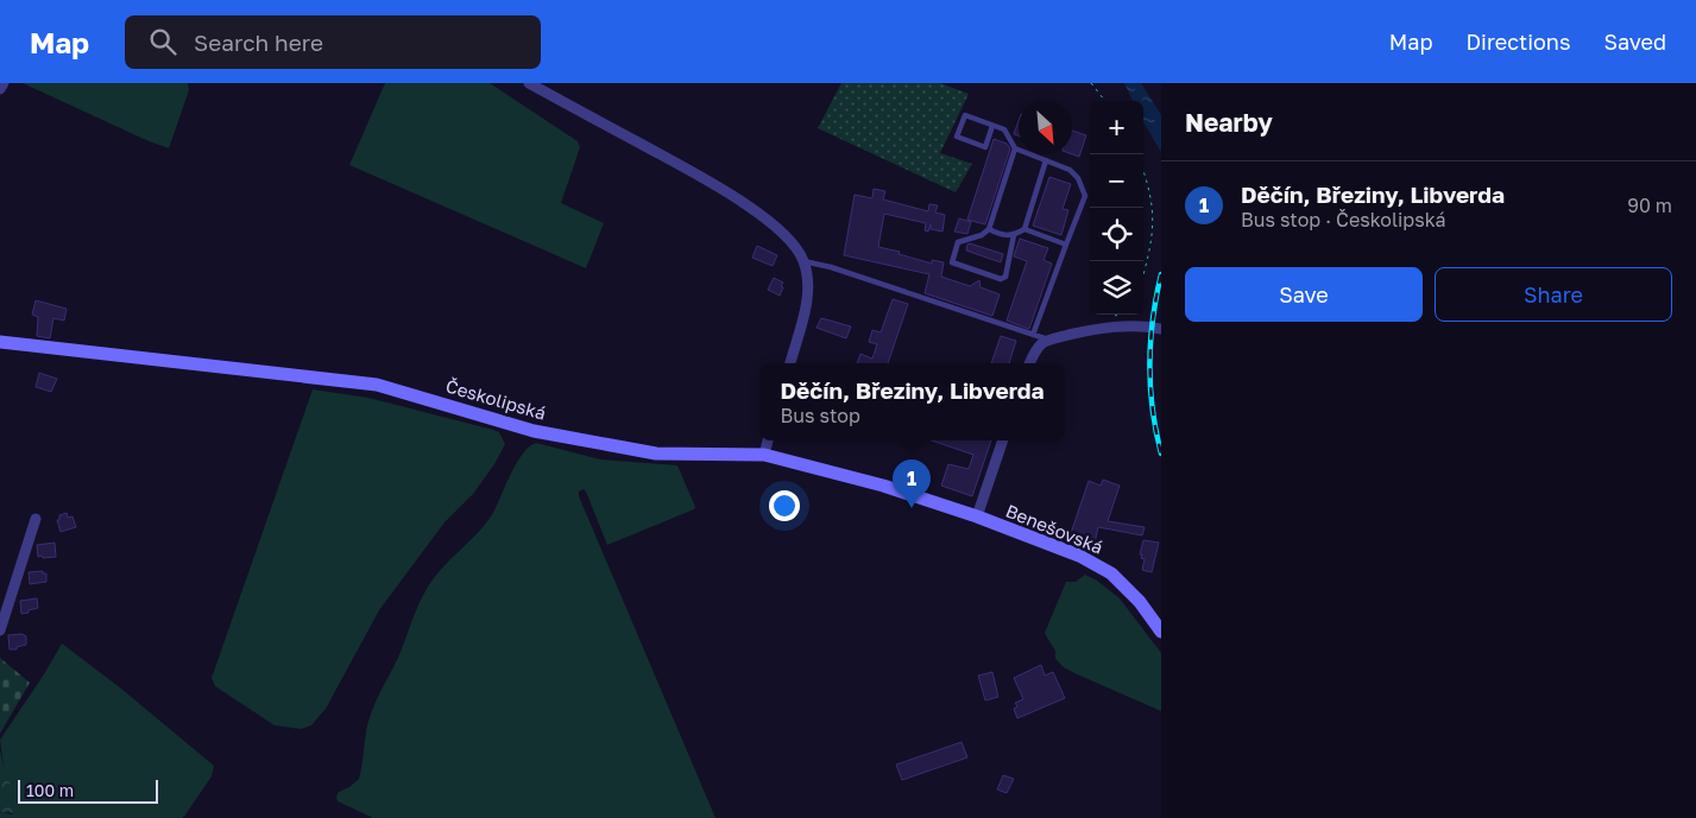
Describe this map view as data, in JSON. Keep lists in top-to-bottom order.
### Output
{
  "streets": {
    "main road": ["Českolipská", "Benešovská"]
  },
  "crossings": [
    ["Českolipská", "Benešovská"]
  ],
  "scale_bar": "100 m",
  "north": "bottom right",
  "page": {
    "header": "Map",
    "search": "Search here",
    "nav": ["Map", "Directions", "Saved"],
    "heading": "Nearby",
    "map_buttons": ["+", "−"],
    "list": [
      {
        "mark": "1",
        "name": "Děčín, Březiny, Libverda",
        "note": "Bus stop · Českolipská",
        "value": "90 m"
      }
    ],
    "buttons": ["Save", "Share"],
    "popup": ["Děčín, Březiny, Libverda", "Bus stop"],
    "pins": "1",
    "scale": "100 m"
  }
}
